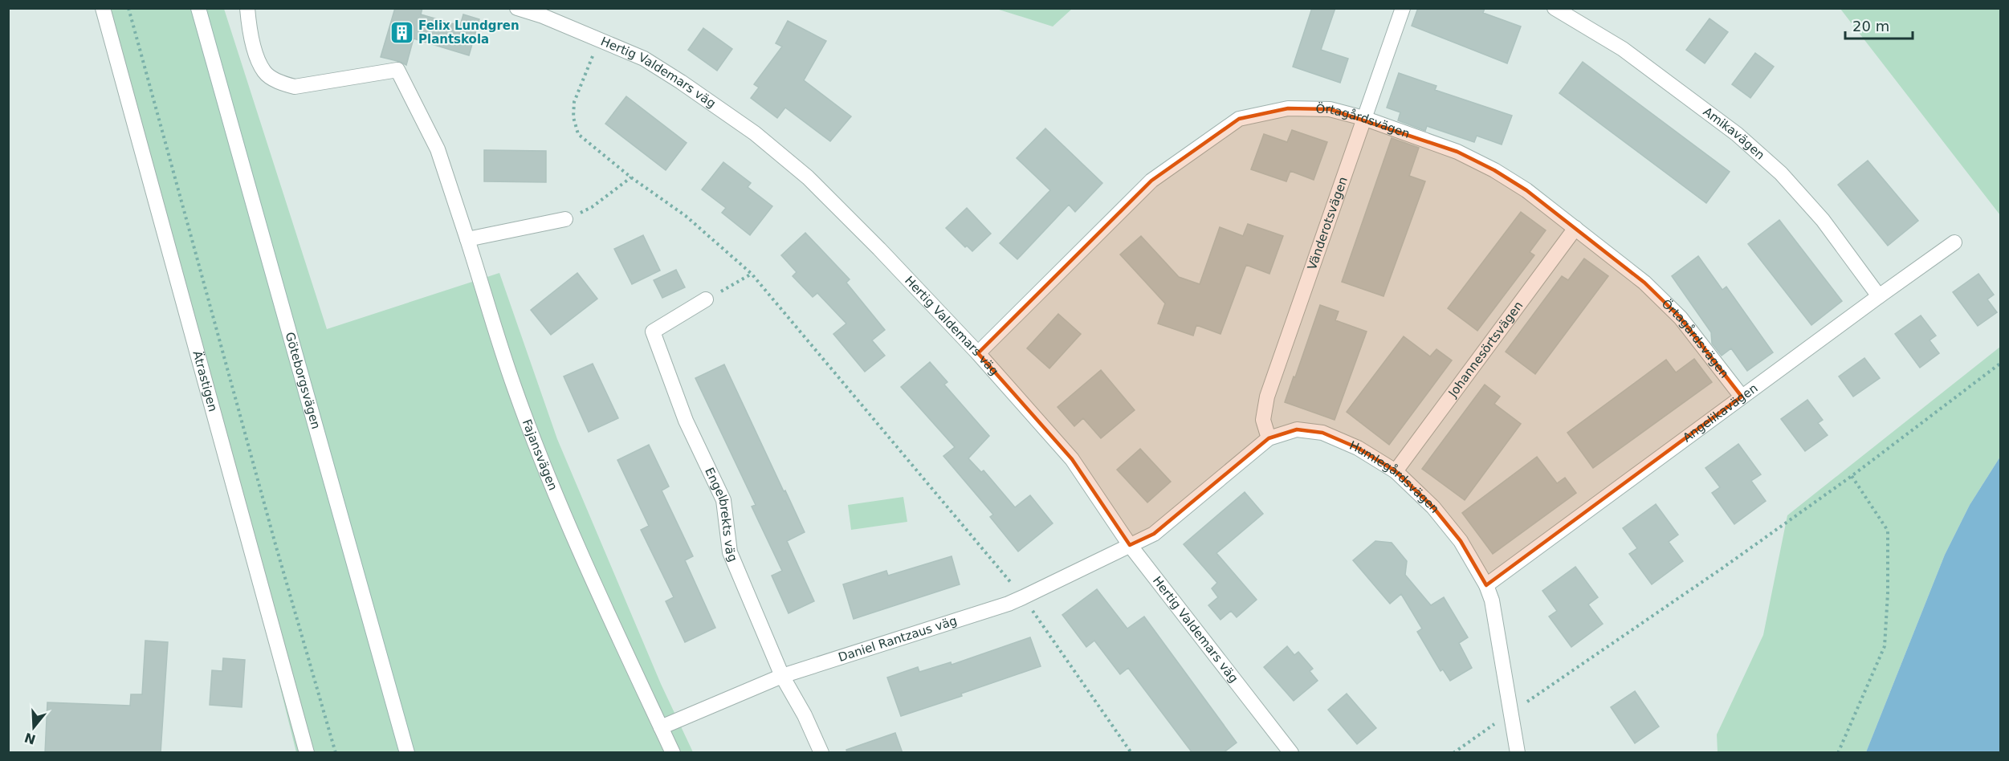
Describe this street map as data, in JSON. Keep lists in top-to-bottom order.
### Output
{
  "streets": {
    "street": [
      "Hertig Valdemars väg",
      "Örtagårdsvägen",
      "Amikavägen",
      "Vänderotsvägen",
      "Johannesörtsvägen",
      "Ätrastigen",
      "Göteborgsvägen",
      "Angelikavägen",
      "Fajansvägen",
      "Humlegårdsvägen",
      "Engelbrekts väg",
      "Daniel Rantzaus väg"
    ]
  },
  "crossings": [
    ["Hertig Valdemars väg", "Örtagårdsvägen"],
    ["Hertig Valdemars väg", "Humlegårdsvägen"],
    ["Hertig Valdemars väg", "Daniel Rantzaus väg"],
    ["Örtagårdsvägen", "Vänderotsvägen"],
    ["Örtagårdsvägen", "Johannesörtsvägen"],
    ["Örtagårdsvägen", "Angelikavägen"],
    ["Amikavägen", "Angelikavägen"],
    ["Vänderotsvägen", "Humlegårdsvägen"],
    ["Johannesörtsvägen", "Humlegårdsvägen"],
    ["Angelikavägen", "Humlegårdsvägen"],
    ["Fajansvägen", "Daniel Rantzaus väg"],
    ["Humlegårdsvägen", "Daniel Rantzaus väg"],
    ["Engelbrekts väg", "Daniel Rantzaus väg"]
  ],
  "places": {
    "building": ["Felix Lundgren Plantskola"]
  },
  "scale_bar": "20 m",
  "north": "bottom"
}
